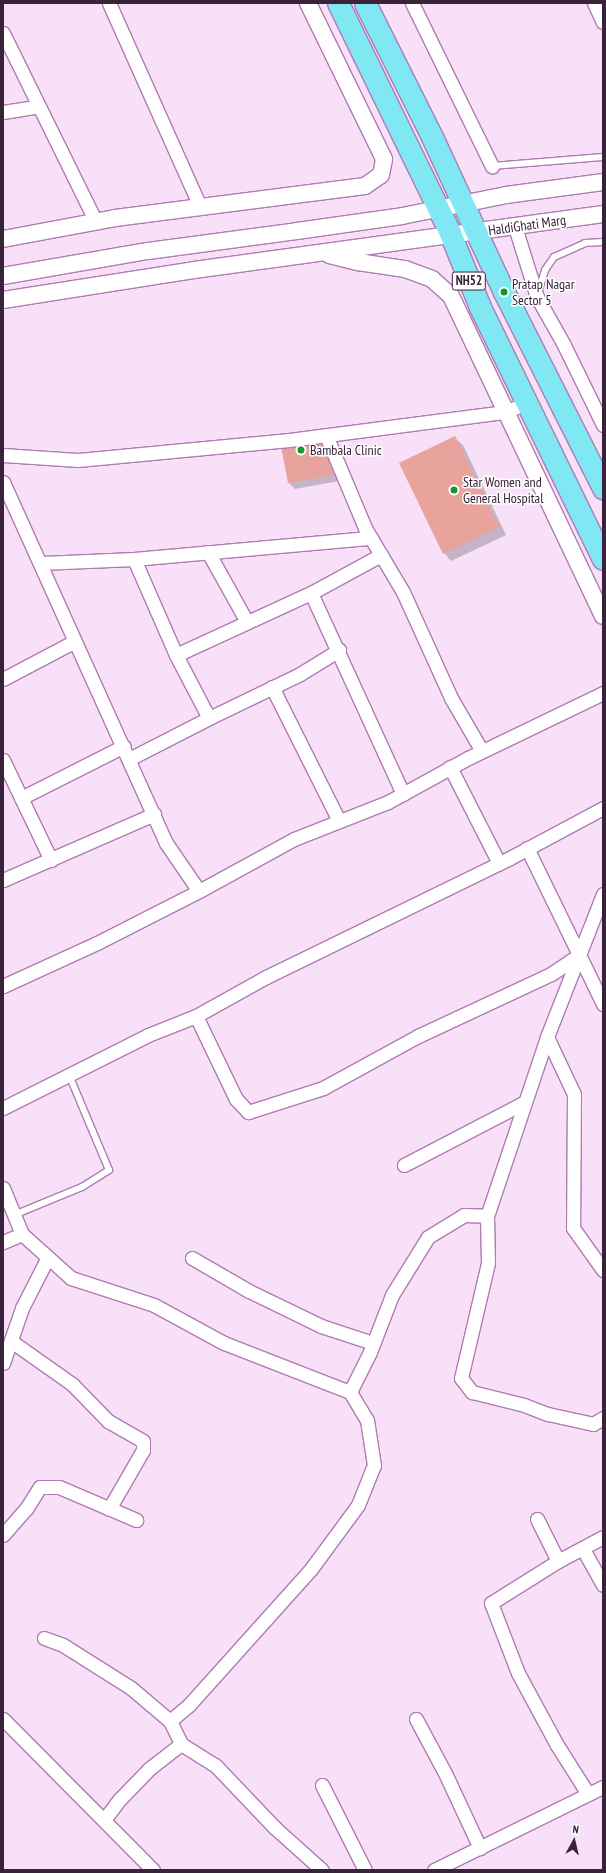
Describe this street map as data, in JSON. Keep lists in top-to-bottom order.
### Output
{
  "streets": {
    "highway": ["NH52"],
    "street": ["HaldiGhati Marg"]
  },
  "crossings": [
    ["HaldiGhati Marg", "NH52"]
  ],
  "places": ["Pratap Nagar Sector 5", "Bambala Clinic", "Star Women and General Hospital"],
  "north": "top"
}
